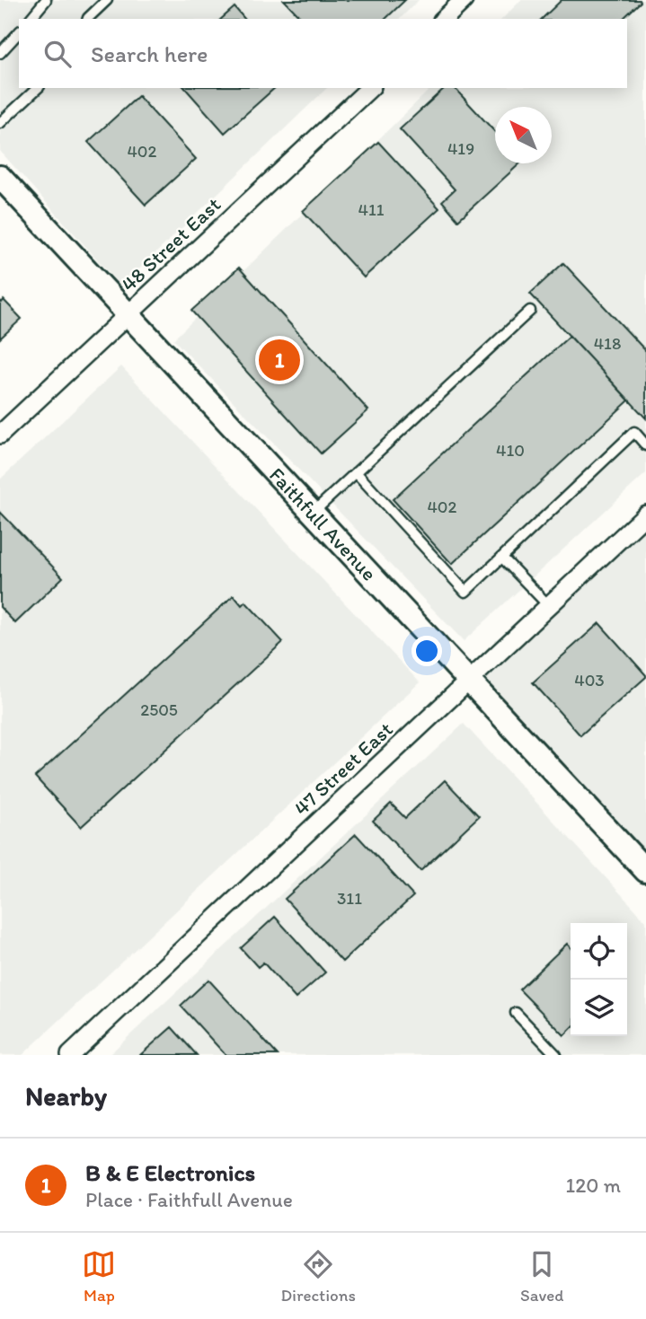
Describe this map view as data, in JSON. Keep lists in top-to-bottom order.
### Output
{
  "streets": {
    "street": ["48 Street East", "Faithfull Avenue", "47 Street East"]
  },
  "crossings": [
    ["48 Street East", "Faithfull Avenue"],
    ["Faithfull Avenue", "47 Street East"]
  ],
  "house_numbers": [
    "419",
    "402",
    "411",
    "418",
    "410",
    "402",
    "403",
    "2505",
    "311"
  ],
  "north": "top left",
  "page": {
    "search": "Search here",
    "pins": "1",
    "heading": "Nearby",
    "list": [
      {
        "mark": "1",
        "name": "B & E Electronics",
        "note": "Place · Faithfull Avenue",
        "value": "120 m"
      }
    ],
    "nav": ["Map", "Directions", "Saved"]
  }
}
